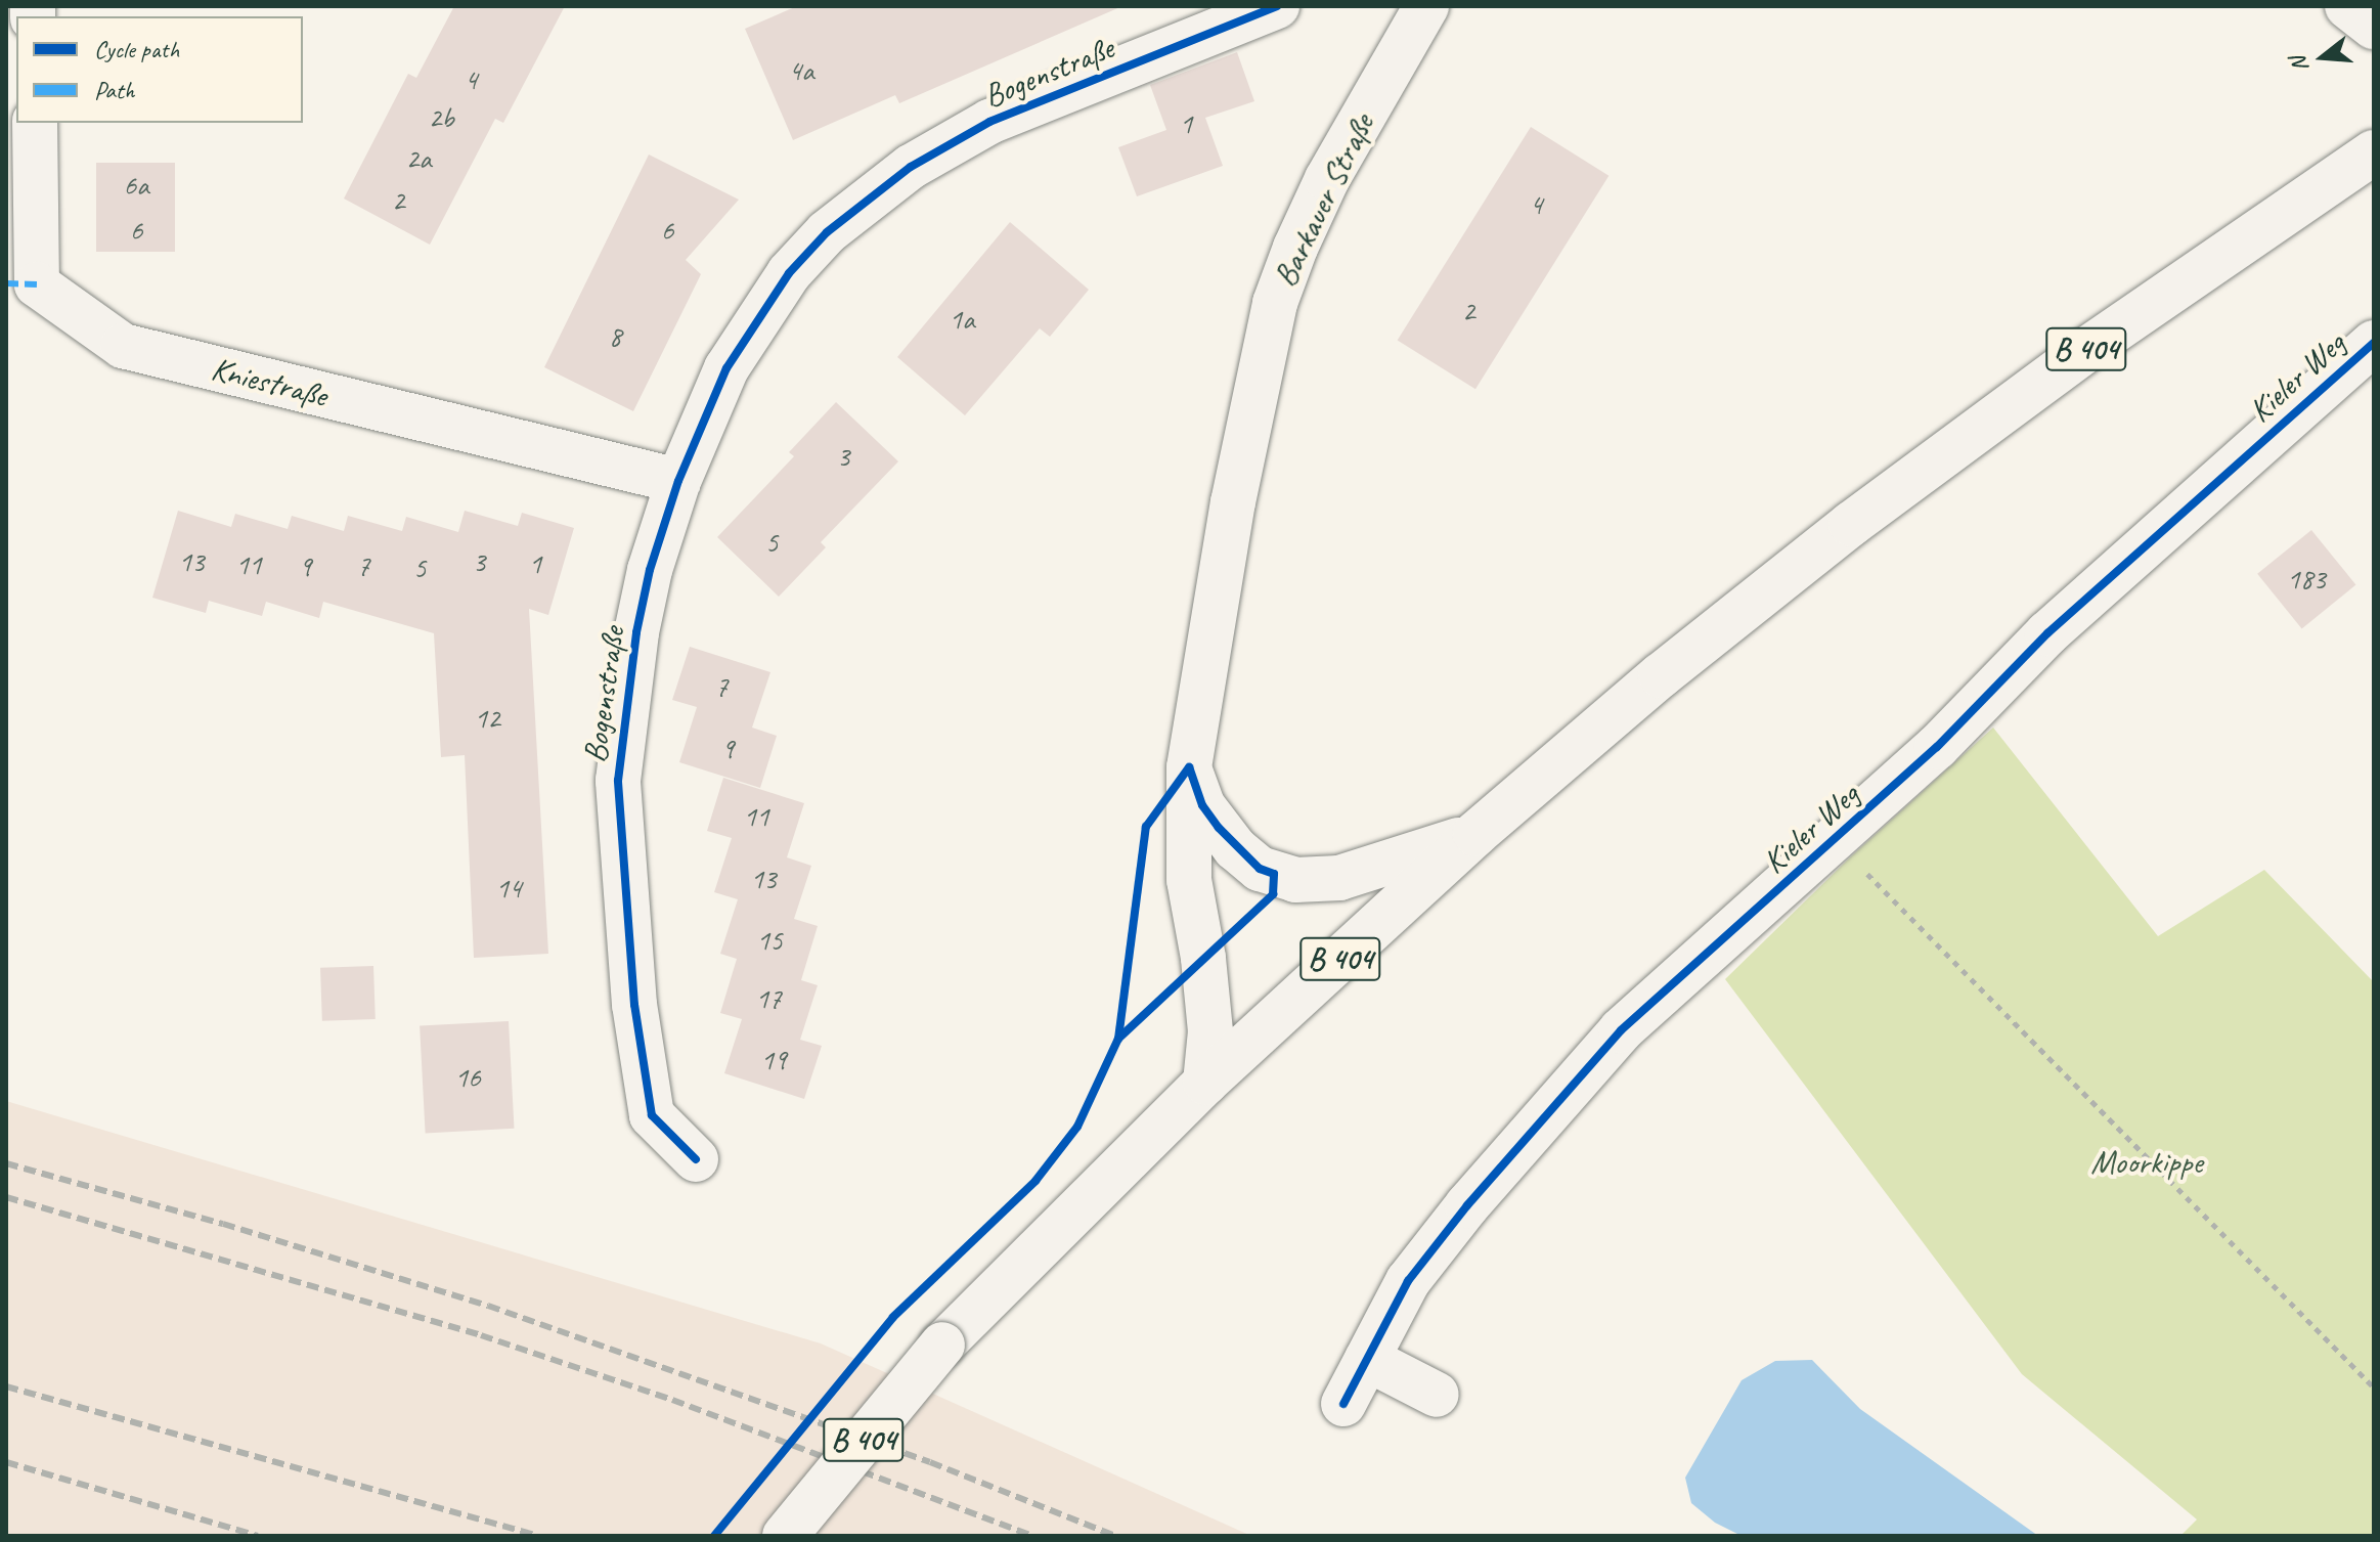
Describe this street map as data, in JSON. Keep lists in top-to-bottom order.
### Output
{
  "streets": {
    "street": [
      "Bogenstraße",
      "Barkauer Straße",
      "B 404",
      "Kieler Weg",
      "Kniestraße"
    ]
  },
  "crossings": [
    ["Bogenstraße", "Kniestraße"],
    ["Barkauer Straße", "B 404"]
  ],
  "parks": ["Moorkippe"],
  "house_numbers": [
    "4a",
    "4",
    "2b",
    "1",
    "2a",
    "6a",
    "2",
    "4",
    "6",
    "6",
    "2",
    "1a",
    "8",
    "3",
    "5",
    "13",
    "3",
    "1",
    "11",
    "7",
    "9",
    "5",
    "183",
    "7",
    "12",
    "9",
    "11",
    "13",
    "14",
    "15",
    "17",
    "19",
    "16"
  ],
  "legend": ["Cycle path", "Path"],
  "north": "left"
}
